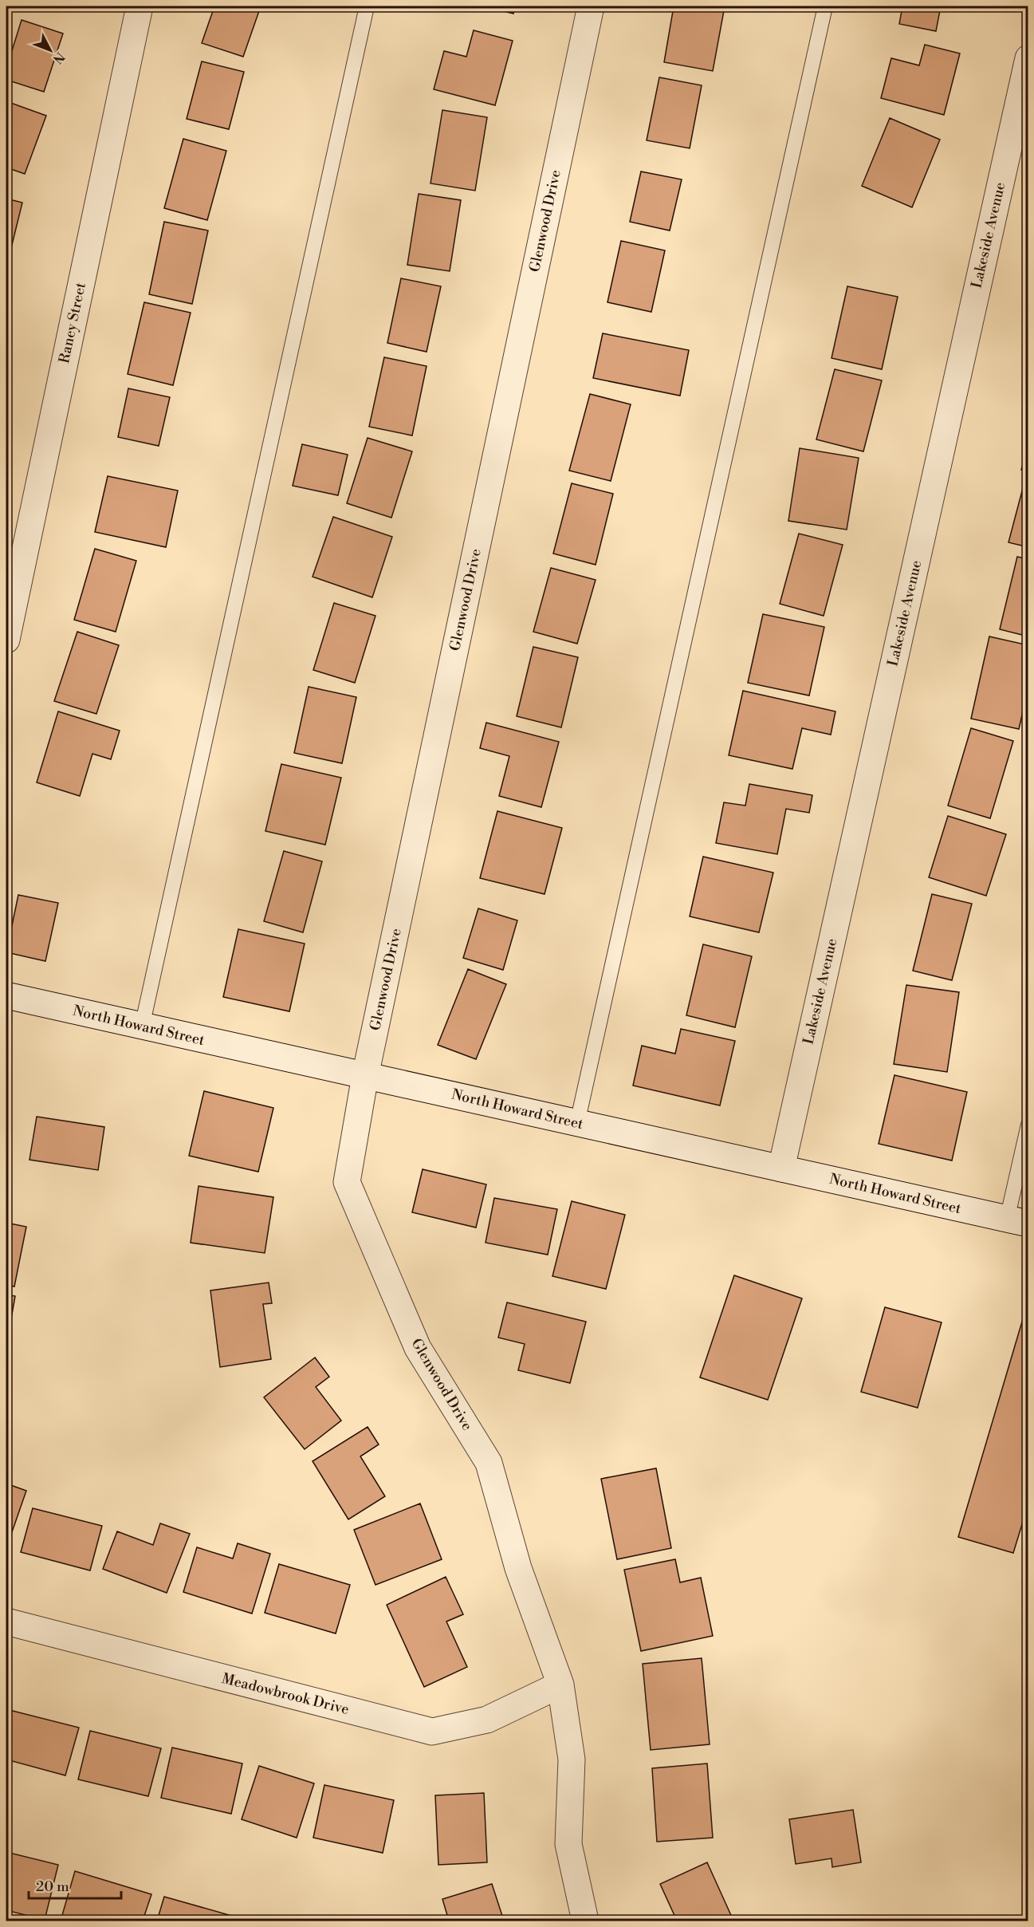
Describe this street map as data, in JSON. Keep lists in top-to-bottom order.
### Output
{
  "streets": {
    "street": [
      "Glenwood Drive",
      "Lakeside Avenue",
      "Raney Street",
      "North Howard Street",
      "Meadowbrook Drive"
    ]
  },
  "crossings": [
    ["Glenwood Drive", "North Howard Street"],
    ["Glenwood Drive", "Meadowbrook Drive"],
    ["Lakeside Avenue", "North Howard Street"]
  ],
  "scale_bar": "20 m",
  "north": "bottom right"
}
